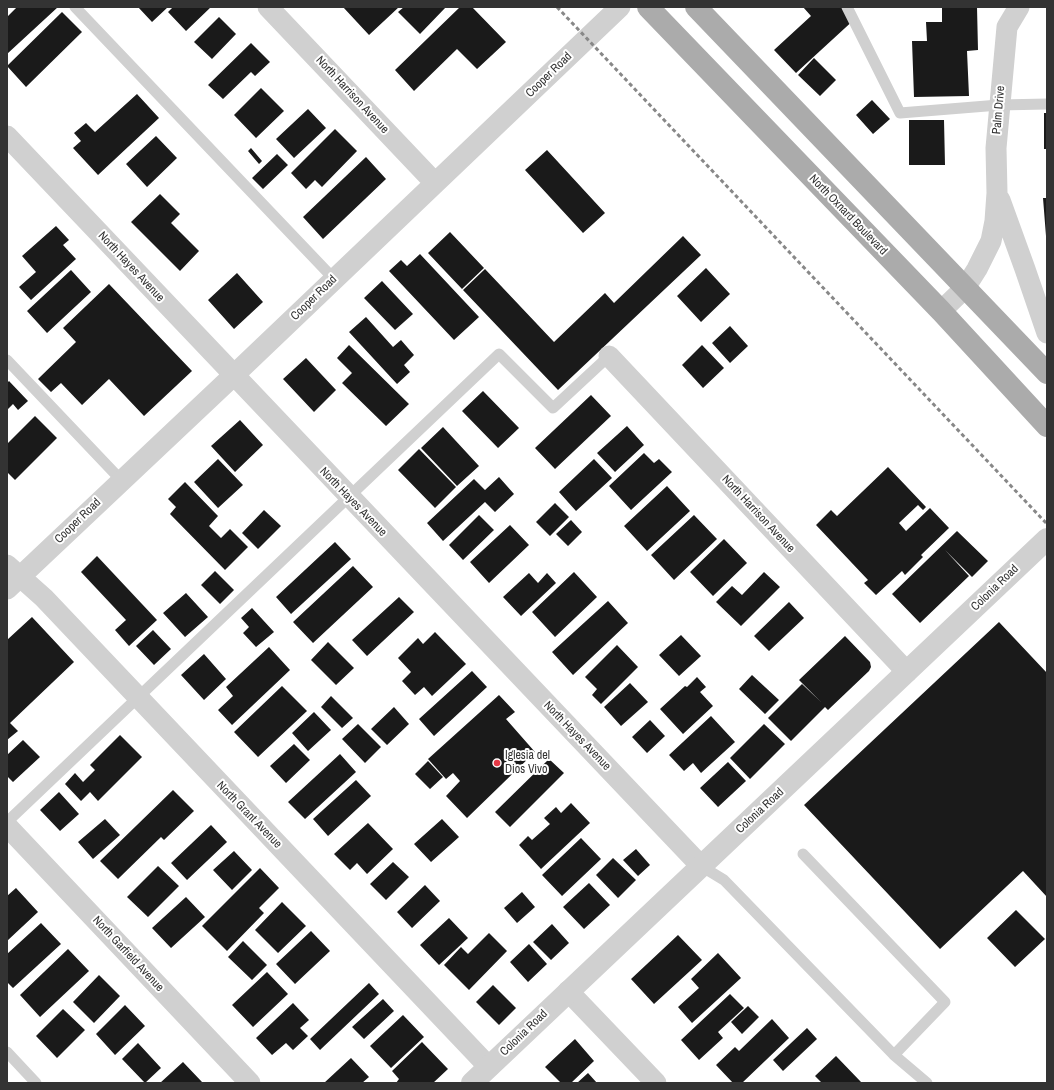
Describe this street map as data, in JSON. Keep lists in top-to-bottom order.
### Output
{
  "streets": {
    "main road": ["North Oxnard Boulevard"],
    "street": [
      "Cooper Road",
      "North Harrison Avenue",
      "Palm Drive",
      "North Hayes Avenue",
      "Colonia Road",
      "North Grant Avenue",
      "North Garfield Avenue"
    ]
  },
  "crossings": [
    ["Cooper Road", "North Harrison Avenue"],
    ["Cooper Road", "North Hayes Avenue"],
    ["Cooper Road", "North Grant Avenue"],
    ["North Harrison Avenue", "Colonia Road"],
    ["Palm Drive", "North Oxnard Boulevard"],
    ["North Hayes Avenue", "Colonia Road"],
    ["Colonia Road", "North Grant Avenue"]
  ],
  "places": ["Iglesia del Dios Vivo"]
}
